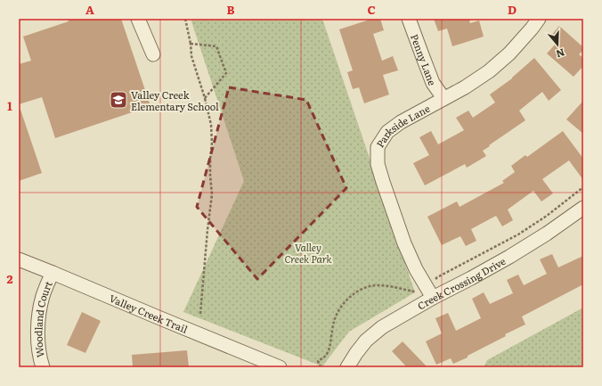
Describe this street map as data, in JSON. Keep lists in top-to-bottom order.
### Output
{
  "streets": {
    "street": [
      "Penny Lane",
      "Parkside Lane",
      "Creek Crossing Drive",
      "Valley Creek Trail",
      "Woodland Court"
    ]
  },
  "crossings": [
    ["Penny Lane", "Parkside Lane"],
    ["Parkside Lane", "Creek Crossing Drive"],
    ["Valley Creek Trail", "Woodland Court"]
  ],
  "parks": ["Valley Creek Park"],
  "places": {
    "school or university": ["Valley Creek Elementary School"]
  },
  "north": "bottom",
  "grid": {
    "columns": [
      "A",
      "B",
      "C",
      "D"
    ],
    "rows": ["1", "2"]
  }
}
